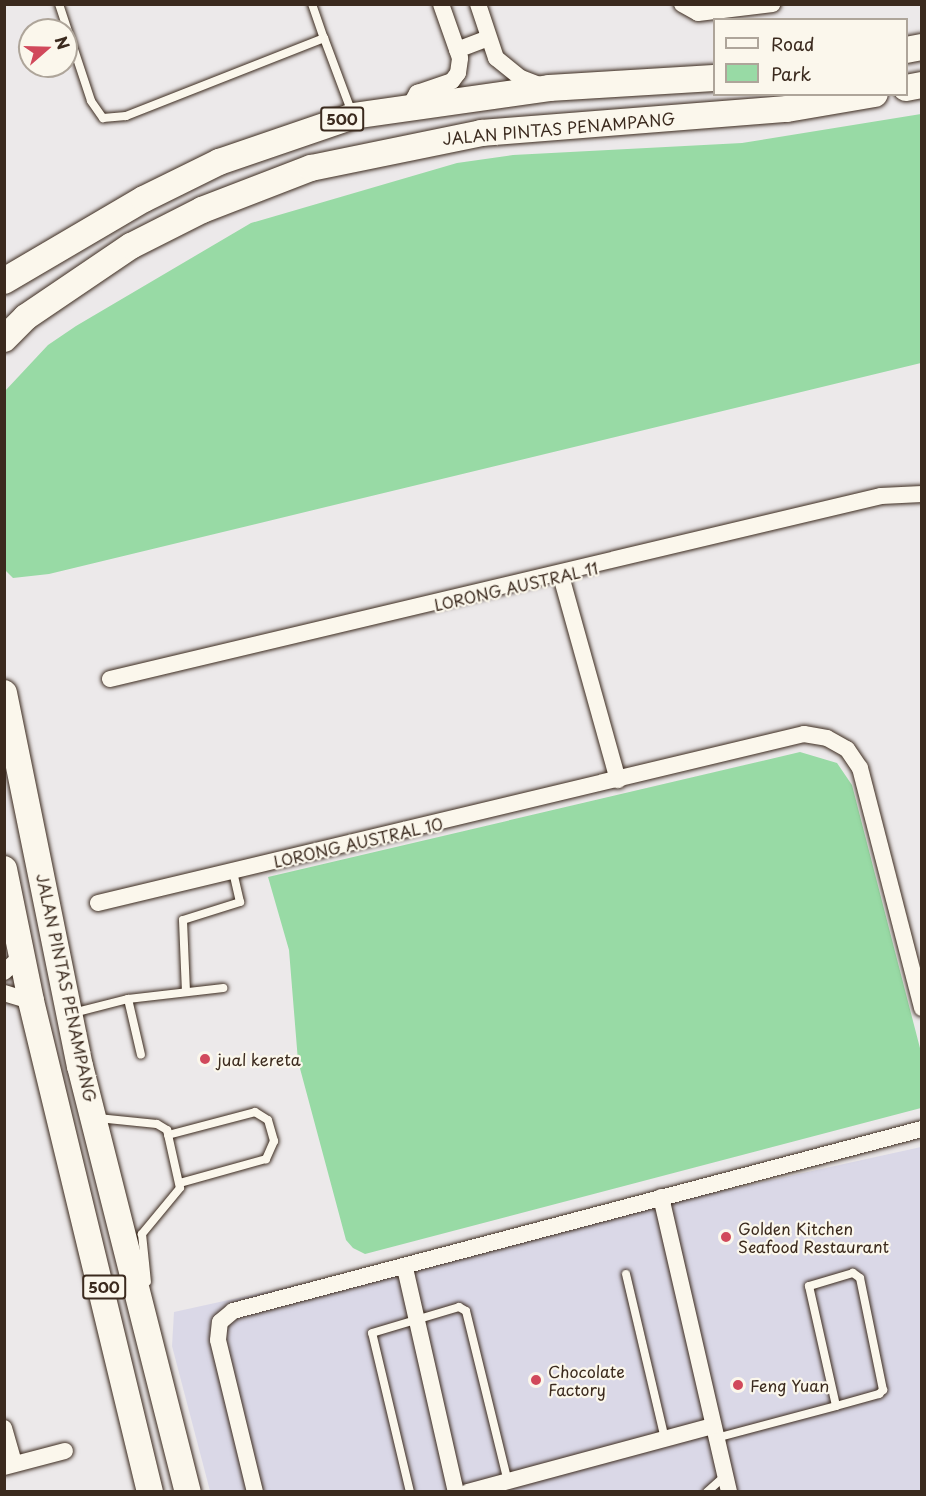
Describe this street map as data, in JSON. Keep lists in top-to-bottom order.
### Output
{
  "streets": {
    "main road": ["500", "JALAN PINTAS PENAMPANG"],
    "street": ["LORONG AUSTRAL 11", "LORONG AUSTRAL 10"]
  },
  "places": [
    "jual kereta",
    "Golden Kitchen Seafood Restaurant",
    "Chocolate Factory",
    "Feng Yuan"
  ],
  "legend": ["Road", "Park"],
  "north": "right"
}
